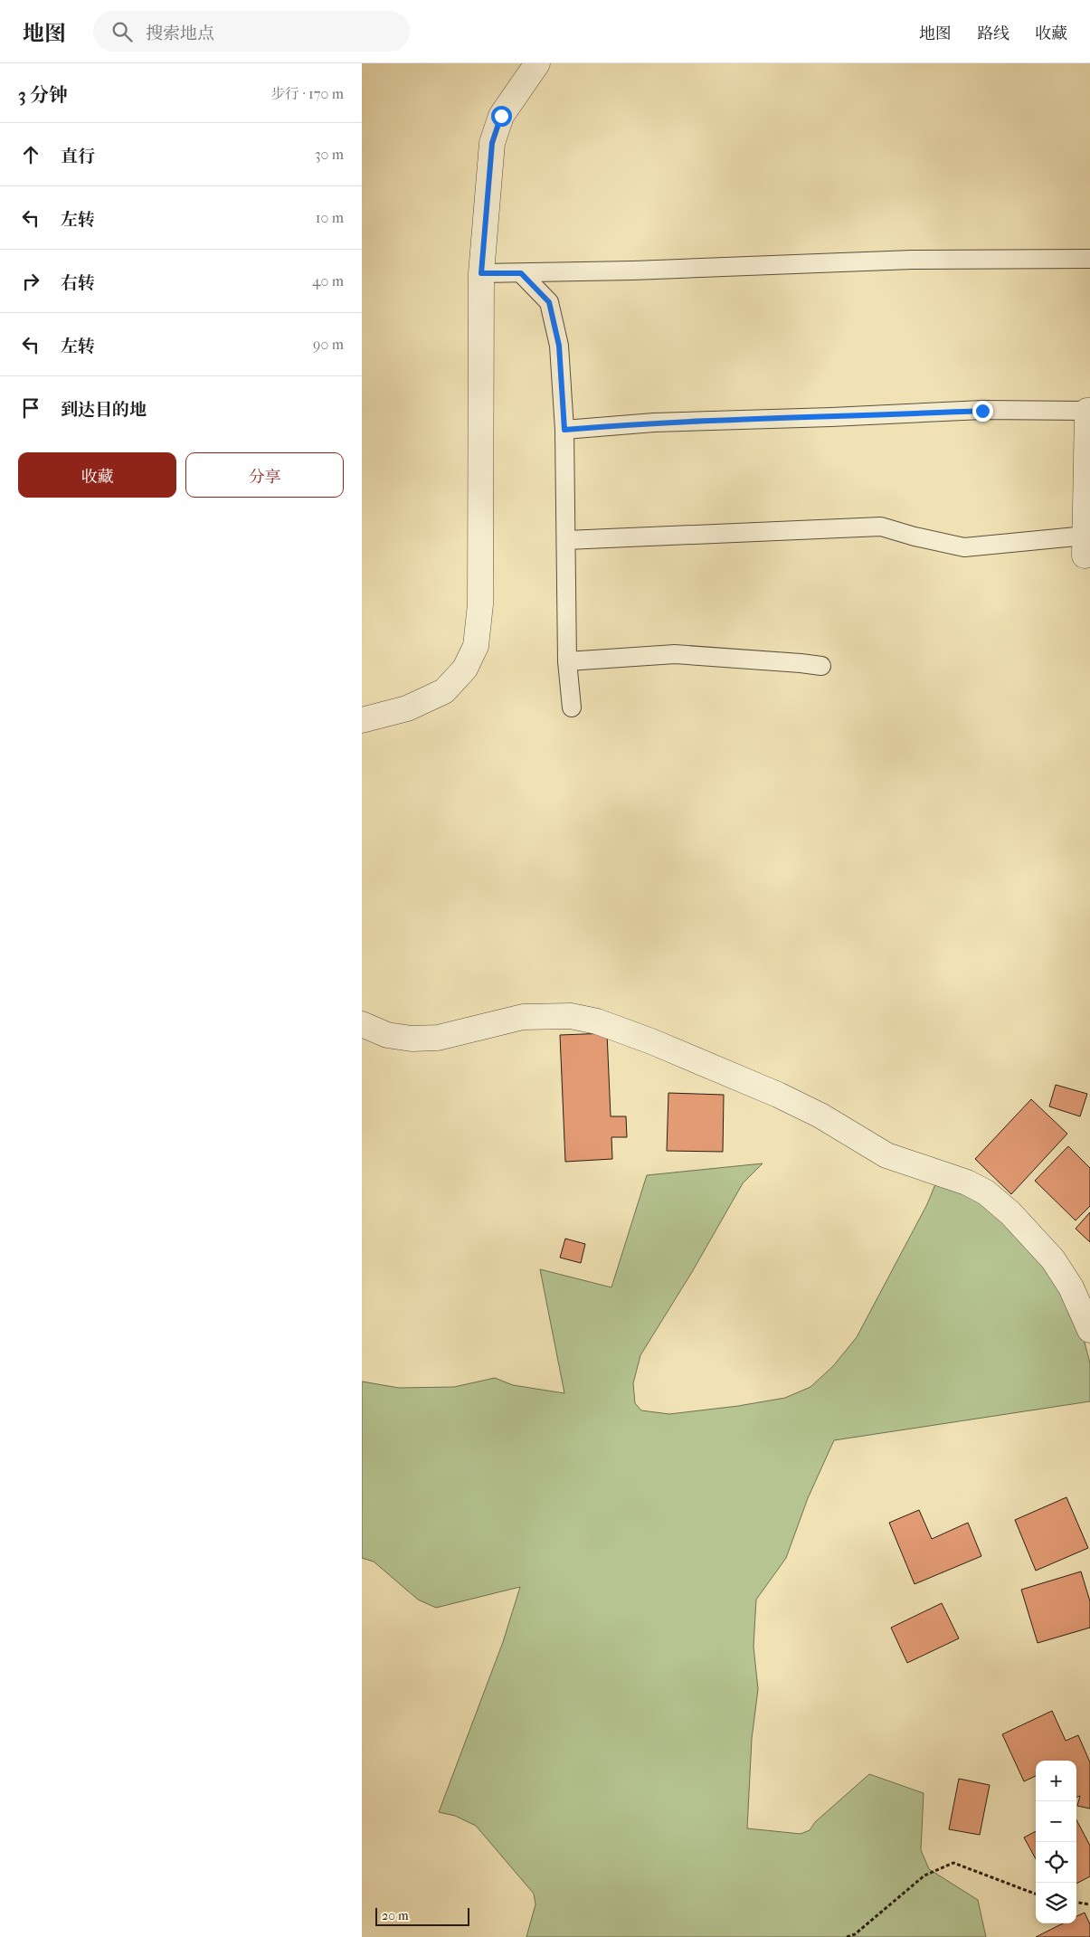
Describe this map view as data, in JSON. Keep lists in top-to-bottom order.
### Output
{
  "scale_bar": "20 m",
  "page": {
    "header": "地图",
    "search": "搜索地点",
    "nav": ["地图", "路线", "收藏"],
    "heading": ["3 分钟", "步行 · 170 m"],
    "list": [
      ["直行", "30 m"],
      ["左转", "10 m"],
      ["右转", "40 m"],
      ["左转", "90 m"],
      "到达目的地"
    ],
    "buttons": ["收藏", "分享"],
    "map_buttons": ["+", "−"],
    "scale": "20 m"
  }
}
